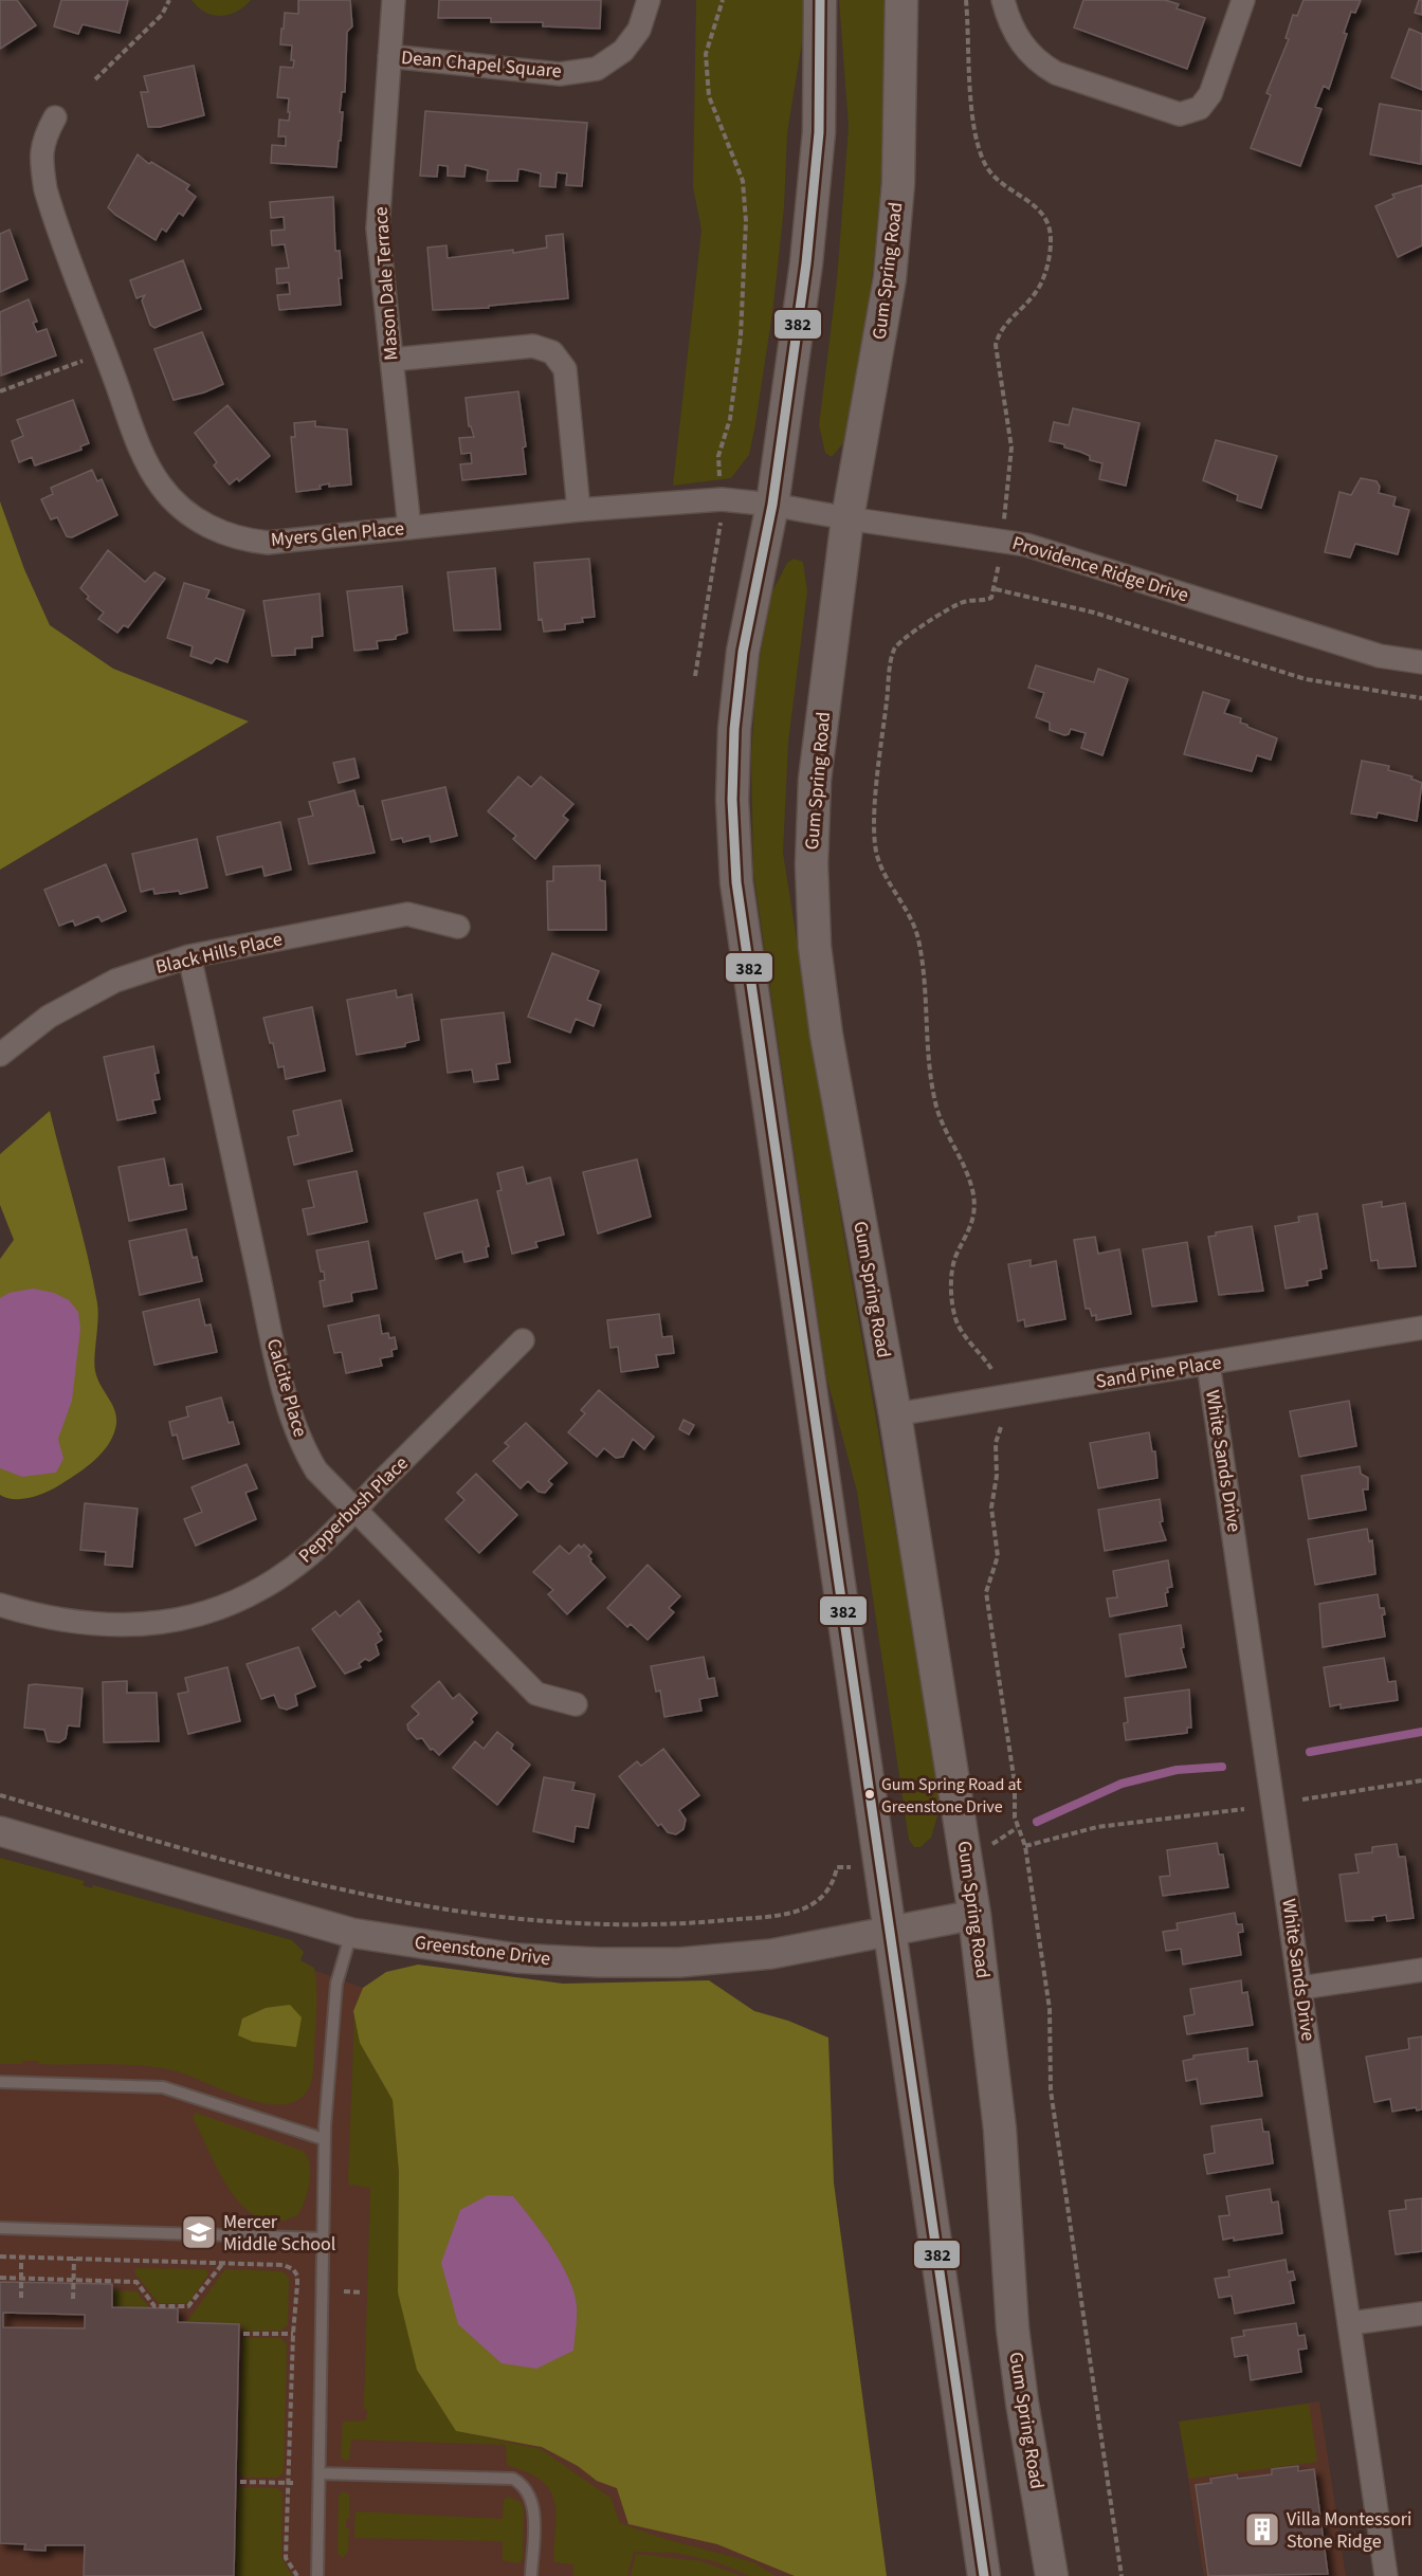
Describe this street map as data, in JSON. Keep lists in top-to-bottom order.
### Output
{
  "streets": {
    "main road": ["Gum Spring Road"],
    "street": [
      "Dean Chapel Square",
      "Mason Dale Terrace",
      "Myers Glen Place",
      "Providence Ridge Drive",
      "Black Hills Place",
      "Sand Pine Place",
      "Calcite Place",
      "White Sands Drive",
      "Pepperbush Place",
      "Greenstone Drive"
    ]
  },
  "crossings": [
    ["Dean Chapel Square", "Mason Dale Terrace"],
    ["Gum Spring Road", "Providence Ridge Drive"],
    ["Gum Spring Road", "Sand Pine Place"],
    ["Gum Spring Road", "Greenstone Drive"],
    ["Mason Dale Terrace", "Myers Glen Place"],
    ["Myers Glen Place", "Providence Ridge Drive"],
    ["Black Hills Place", "Calcite Place"],
    ["Sand Pine Place", "White Sands Drive"],
    ["Calcite Place", "Pepperbush Place"]
  ],
  "places": {
    "other": ["Gum Spring Road at Greenstone Drive"],
    "school or university": ["Mercer Middle School"],
    "building": ["Villa Montessori Stone Ridge"]
  },
  "lines": ["transit line 382"]
}
